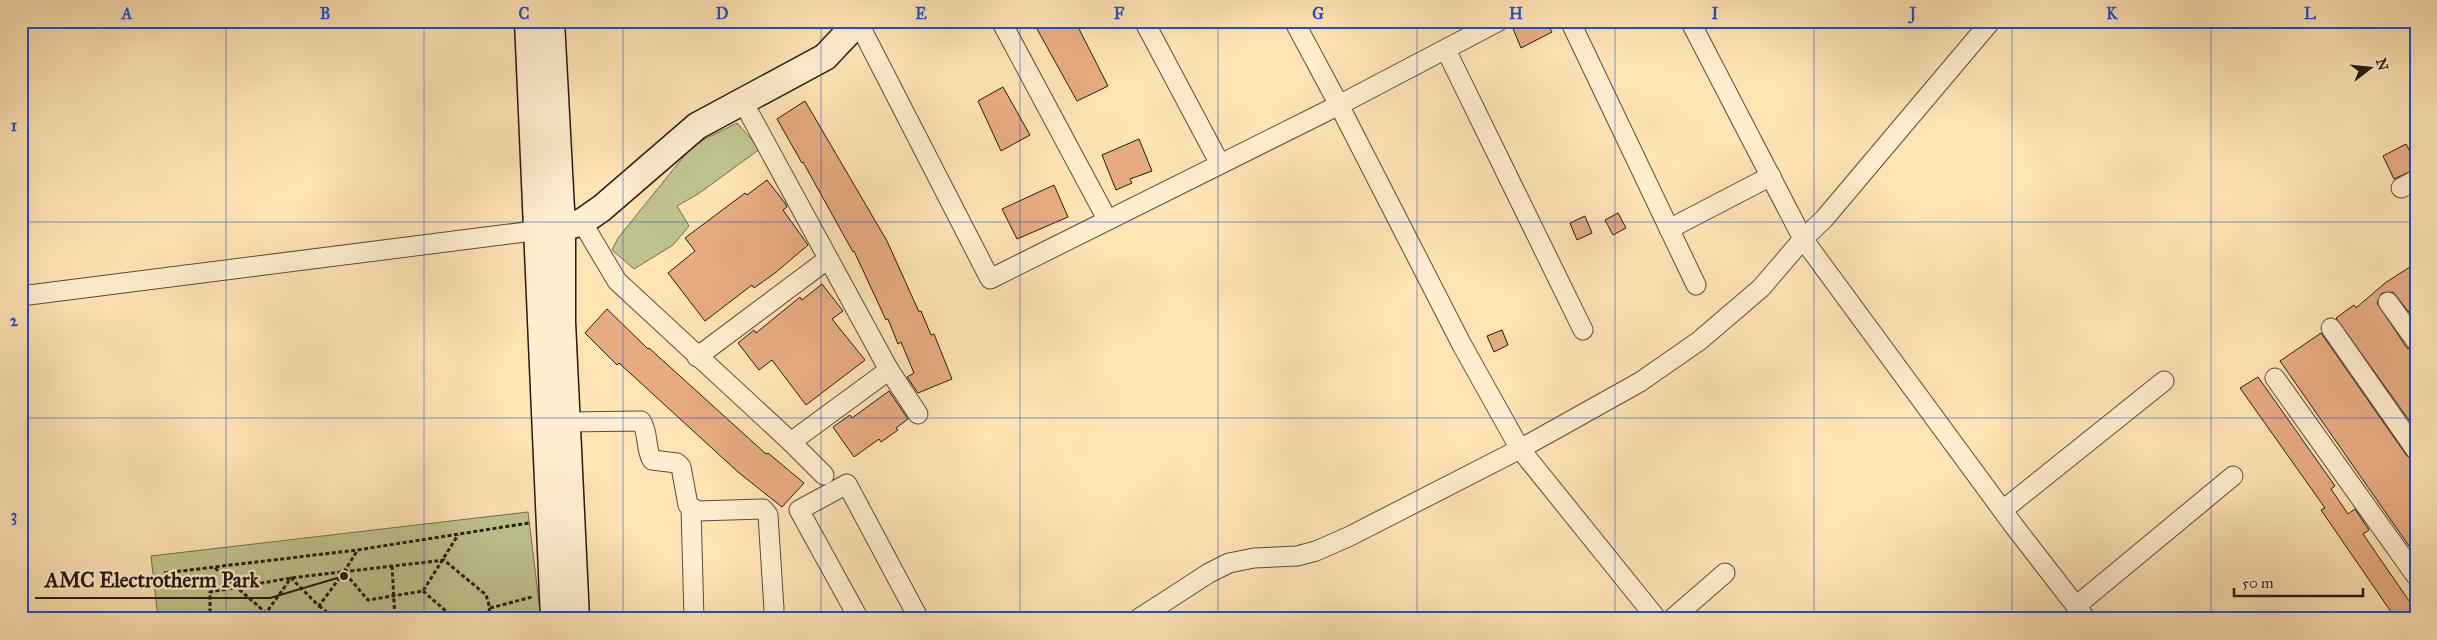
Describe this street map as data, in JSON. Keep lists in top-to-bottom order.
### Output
{
  "places": ["AMC Electrotherm Park"],
  "scale_bar": "50 m",
  "north": "right",
  "grid": {
    "columns": [
      "A",
      "B",
      "C",
      "D",
      "E",
      "F",
      "G",
      "H",
      "I",
      "J",
      "K",
      "L"
    ],
    "rows": ["1", "2", "3"]
  }
}
